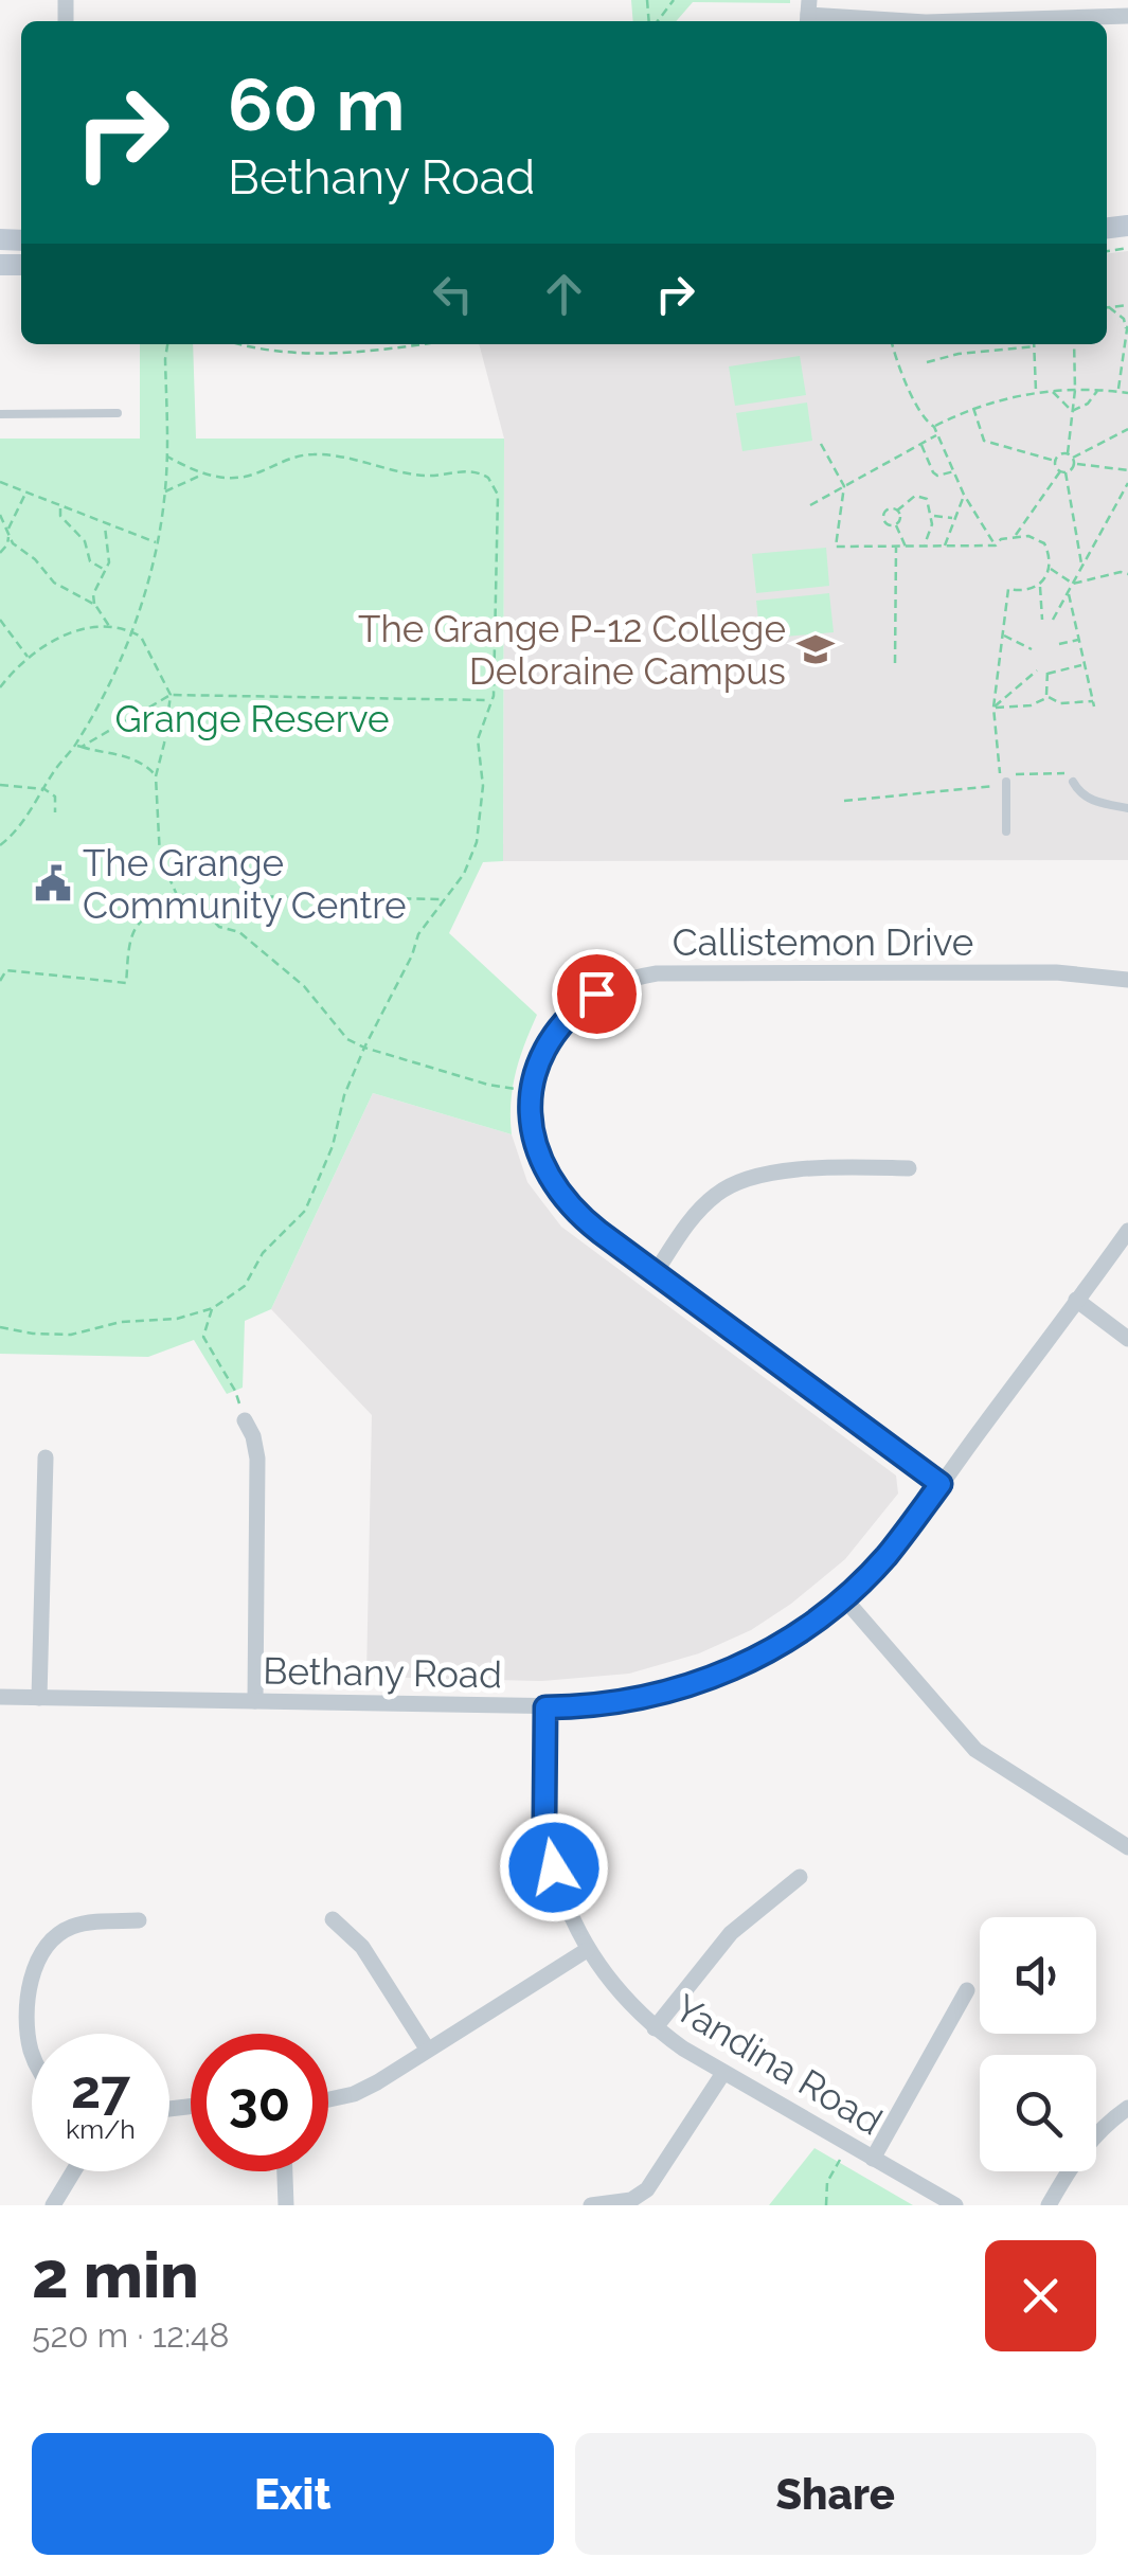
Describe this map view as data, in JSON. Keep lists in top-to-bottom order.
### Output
{
  "streets": {
    "street": ["Callistemon Drive", "Bethany Road", "Yandina Road"]
  },
  "crossings": [
    ["Callistemon Drive", "Bethany Road"],
    ["Bethany Road", "Yandina Road"]
  ],
  "parks": ["Grange Reserve"],
  "places": {
    "school or university": ["The Grange P-12 College Deloraine Campus"],
    "public building": ["The Grange Community Centre"]
  },
  "page": {
    "turn": ["60 m", "Bethany Road"],
    "speed": "27 km/h",
    "limit": "30",
    "heading": ["2 min", "520 m · 12:48"],
    "buttons": ["Exit", "Share"]
  }
}
